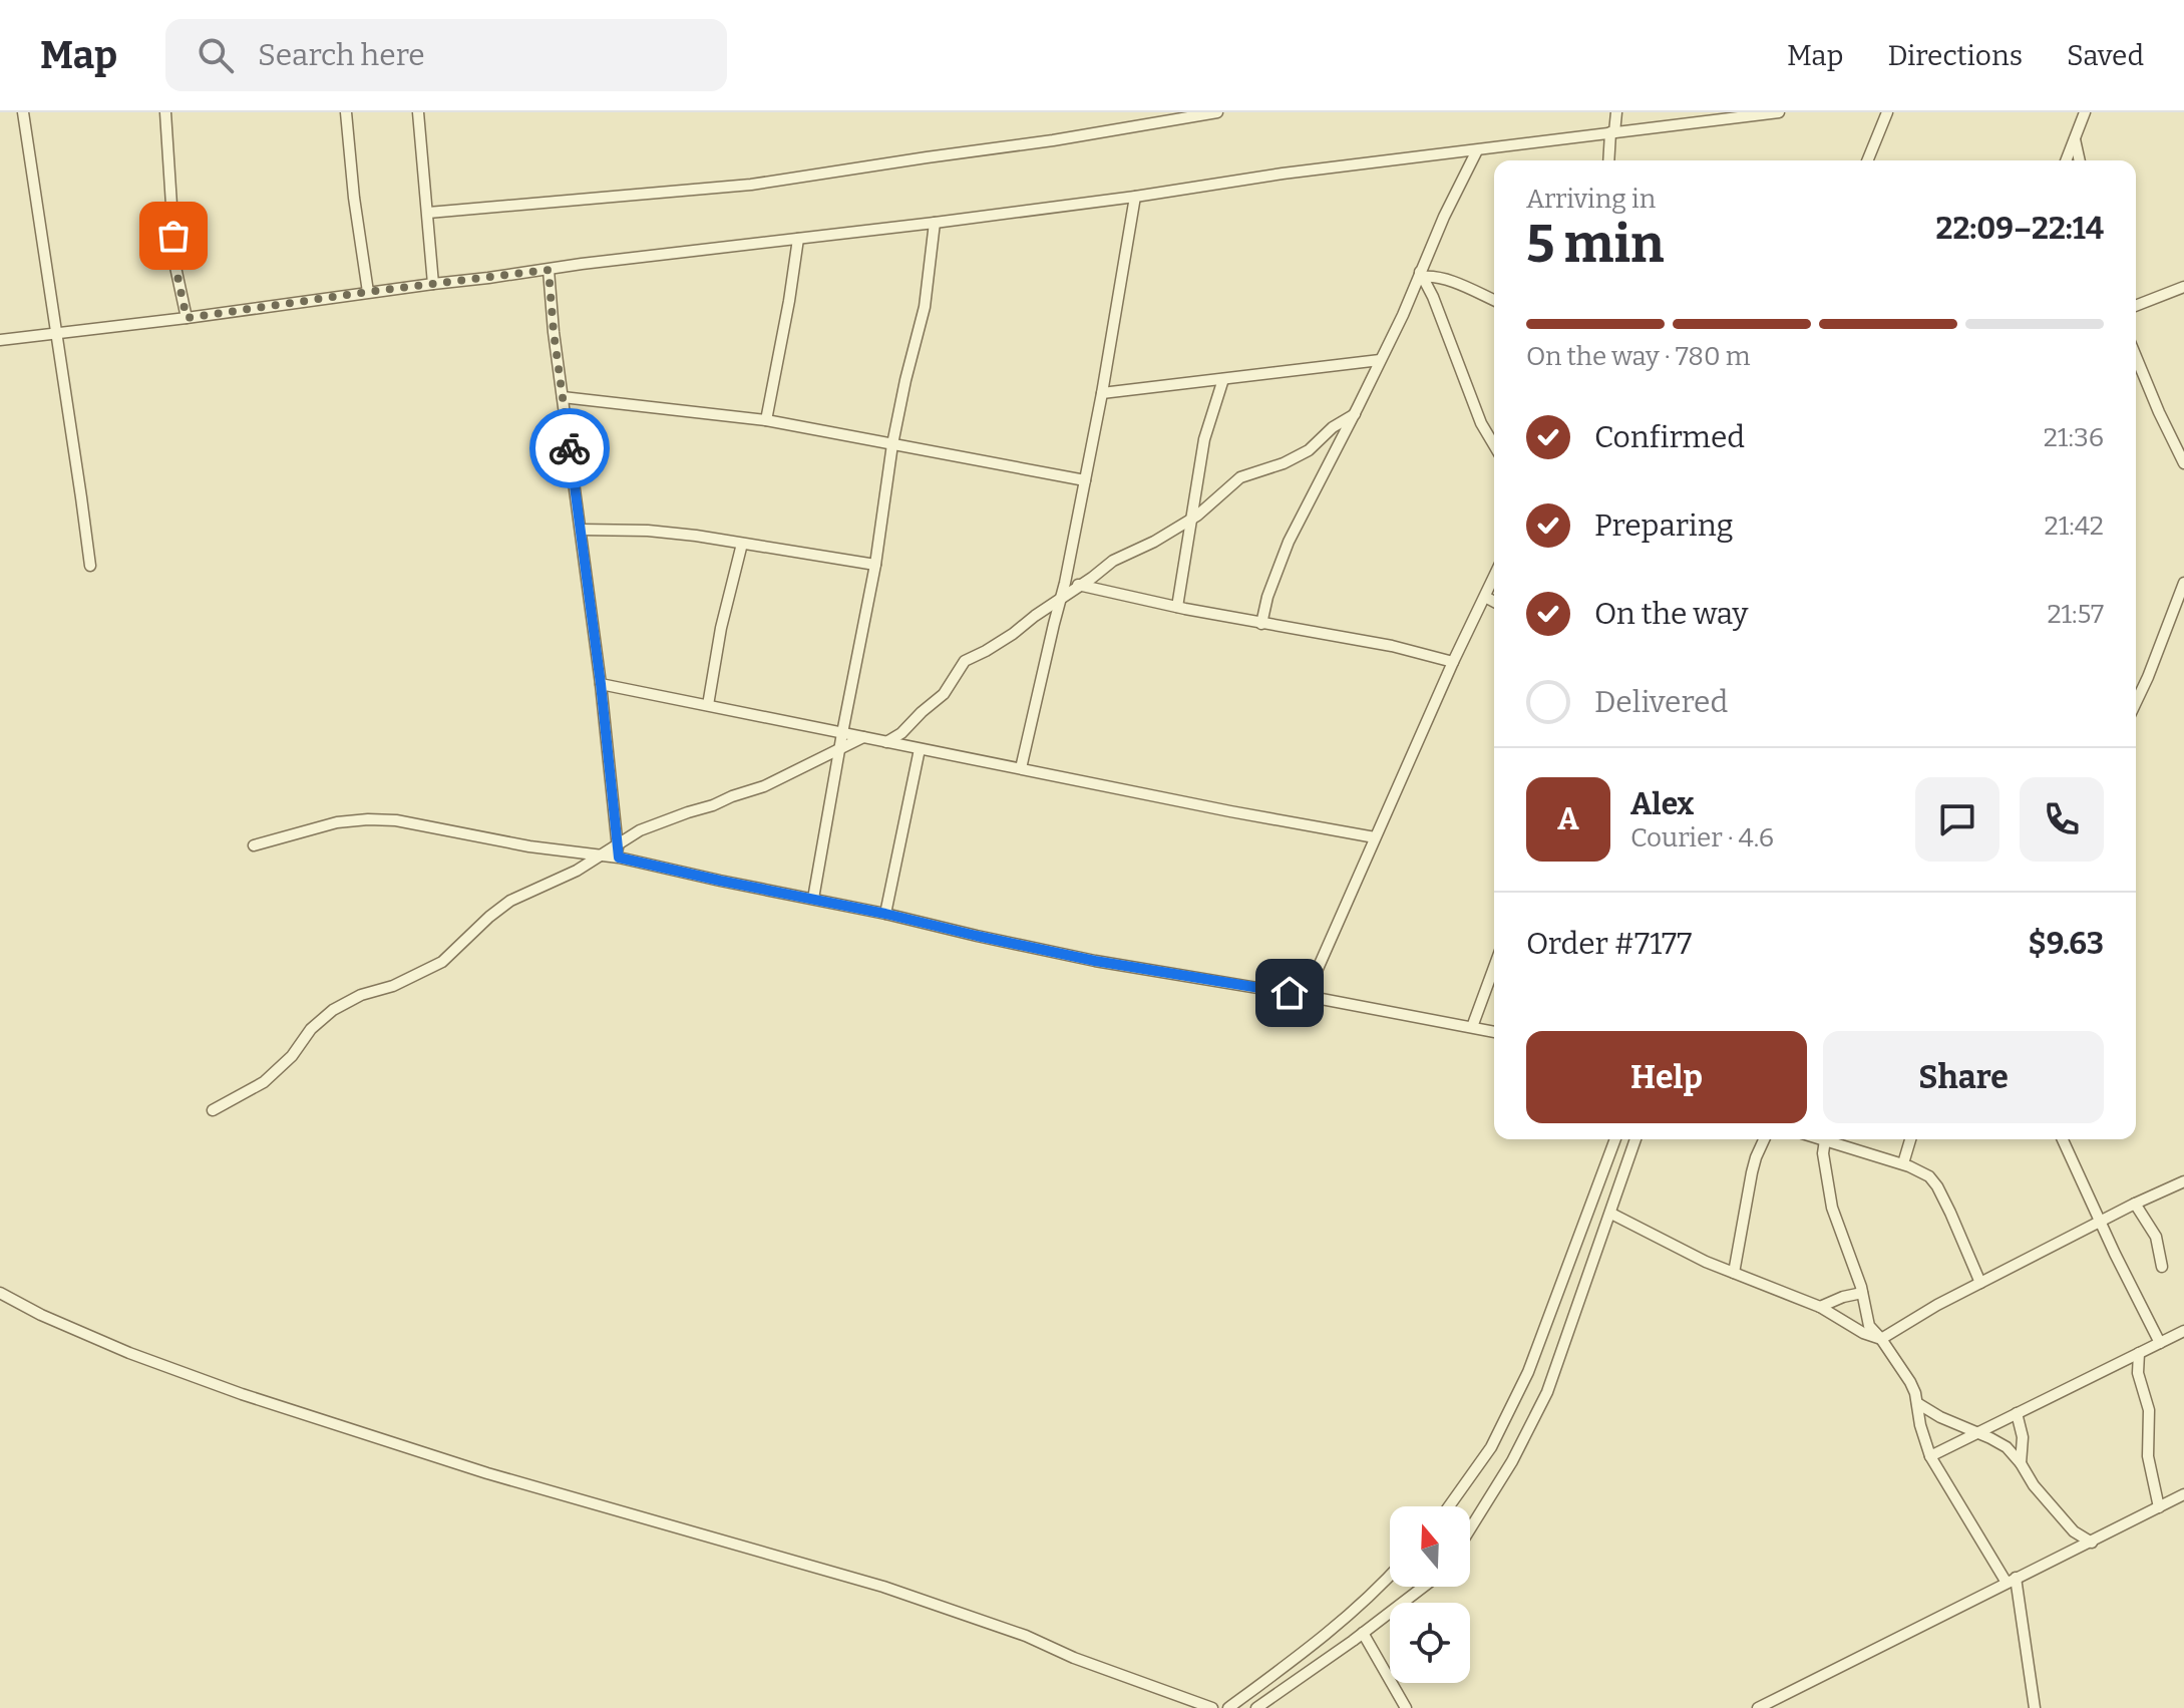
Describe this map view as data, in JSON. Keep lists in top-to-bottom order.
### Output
{
  "north": "top",
  "page": {
    "header": "Map",
    "search": "Search here",
    "nav": ["Map", "Directions", "Saved"],
    "heading": ["5 min", "Arriving in", "22:09–22:14"],
    "panel": [
      "Alex",
      "Courier · 4.6",
      "Order #7177",
      "$9.63"
    ],
    "bar": "On the way · 780 m",
    "list": [
      ["Confirmed", "21:36"],
      ["Preparing", "21:42"],
      ["On the way", "21:57"],
      "Delivered"
    ],
    "round": "A",
    "buttons": ["Help", "Share"]
  }
}
